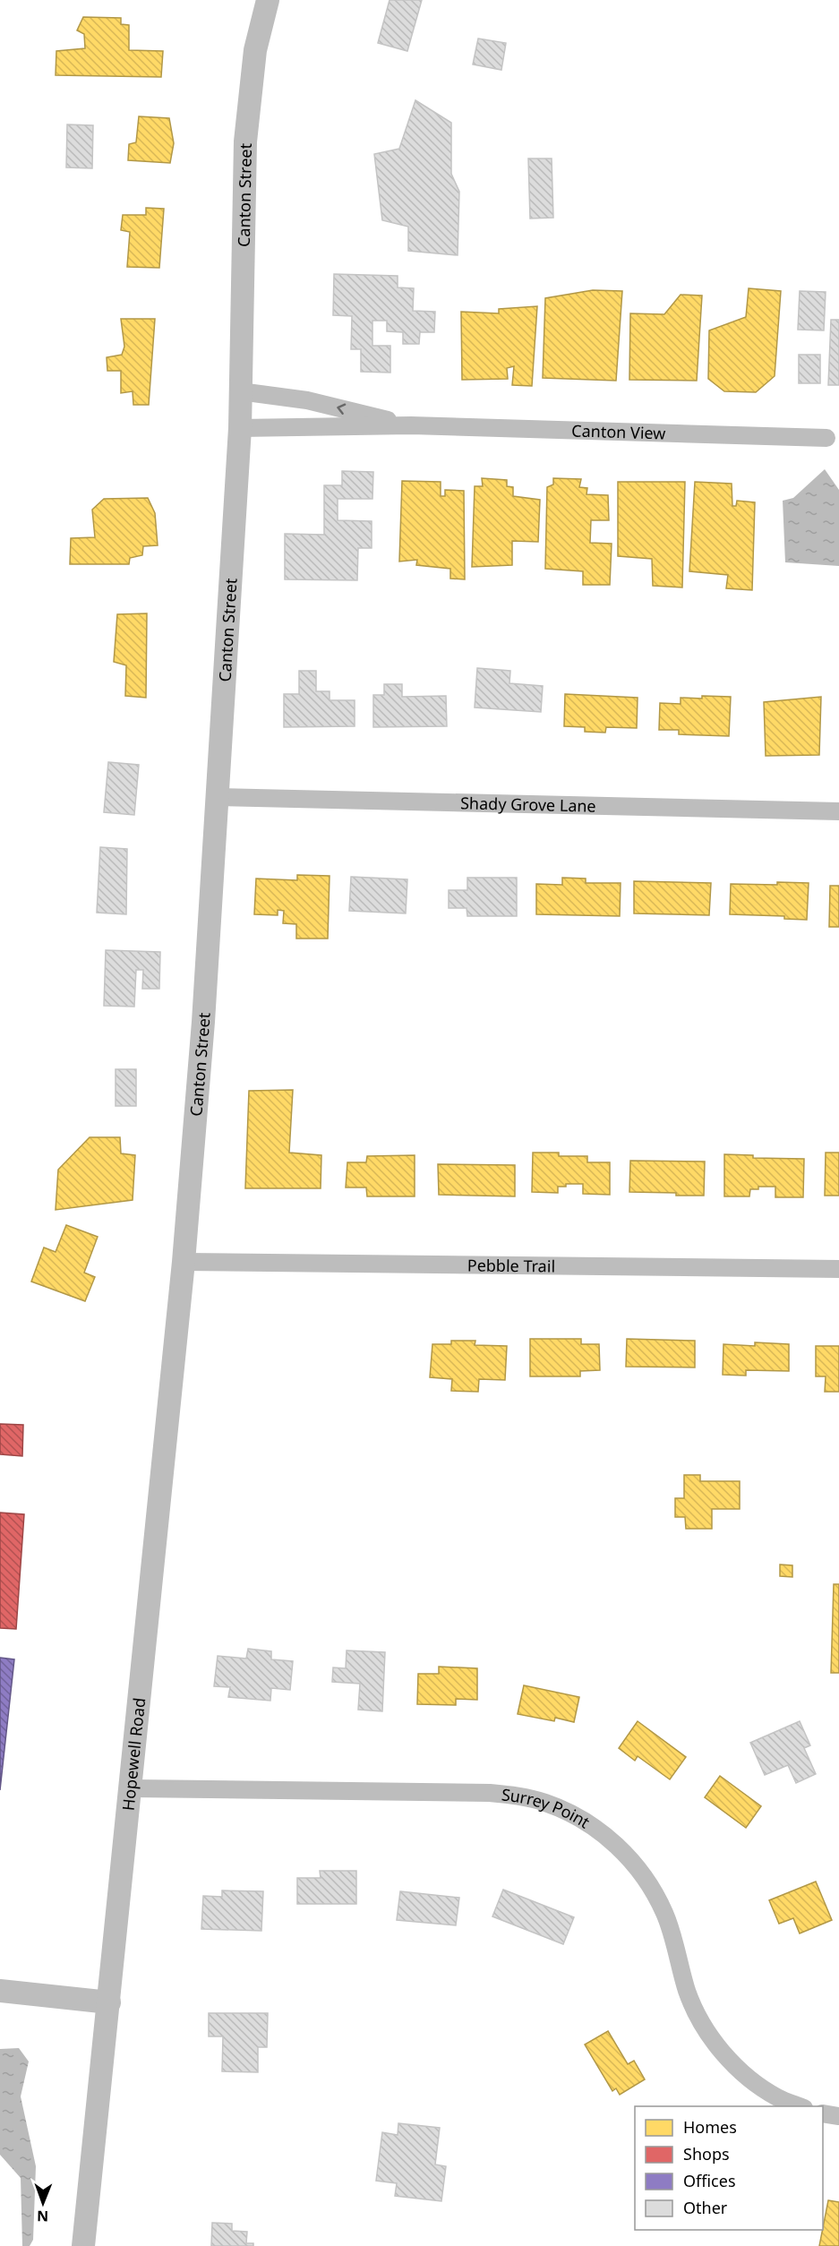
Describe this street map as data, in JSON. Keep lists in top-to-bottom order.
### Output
{
  "streets": {
    "street": [
      "Canton Street",
      "Canton View",
      "Shady Grove Lane",
      "Pebble Trail",
      "Hopewell Road",
      "Surrey Point"
    ]
  },
  "crossings": [
    ["Canton Street", "Canton View"],
    ["Canton Street", "Shady Grove Lane"],
    ["Canton Street", "Pebble Trail"],
    ["Canton Street", "Hopewell Road"],
    ["Pebble Trail", "Hopewell Road"],
    ["Hopewell Road", "Surrey Point"]
  ],
  "legend": [
    "Homes",
    "Shops",
    "Offices",
    "Other"
  ],
  "north": "bottom"
}
